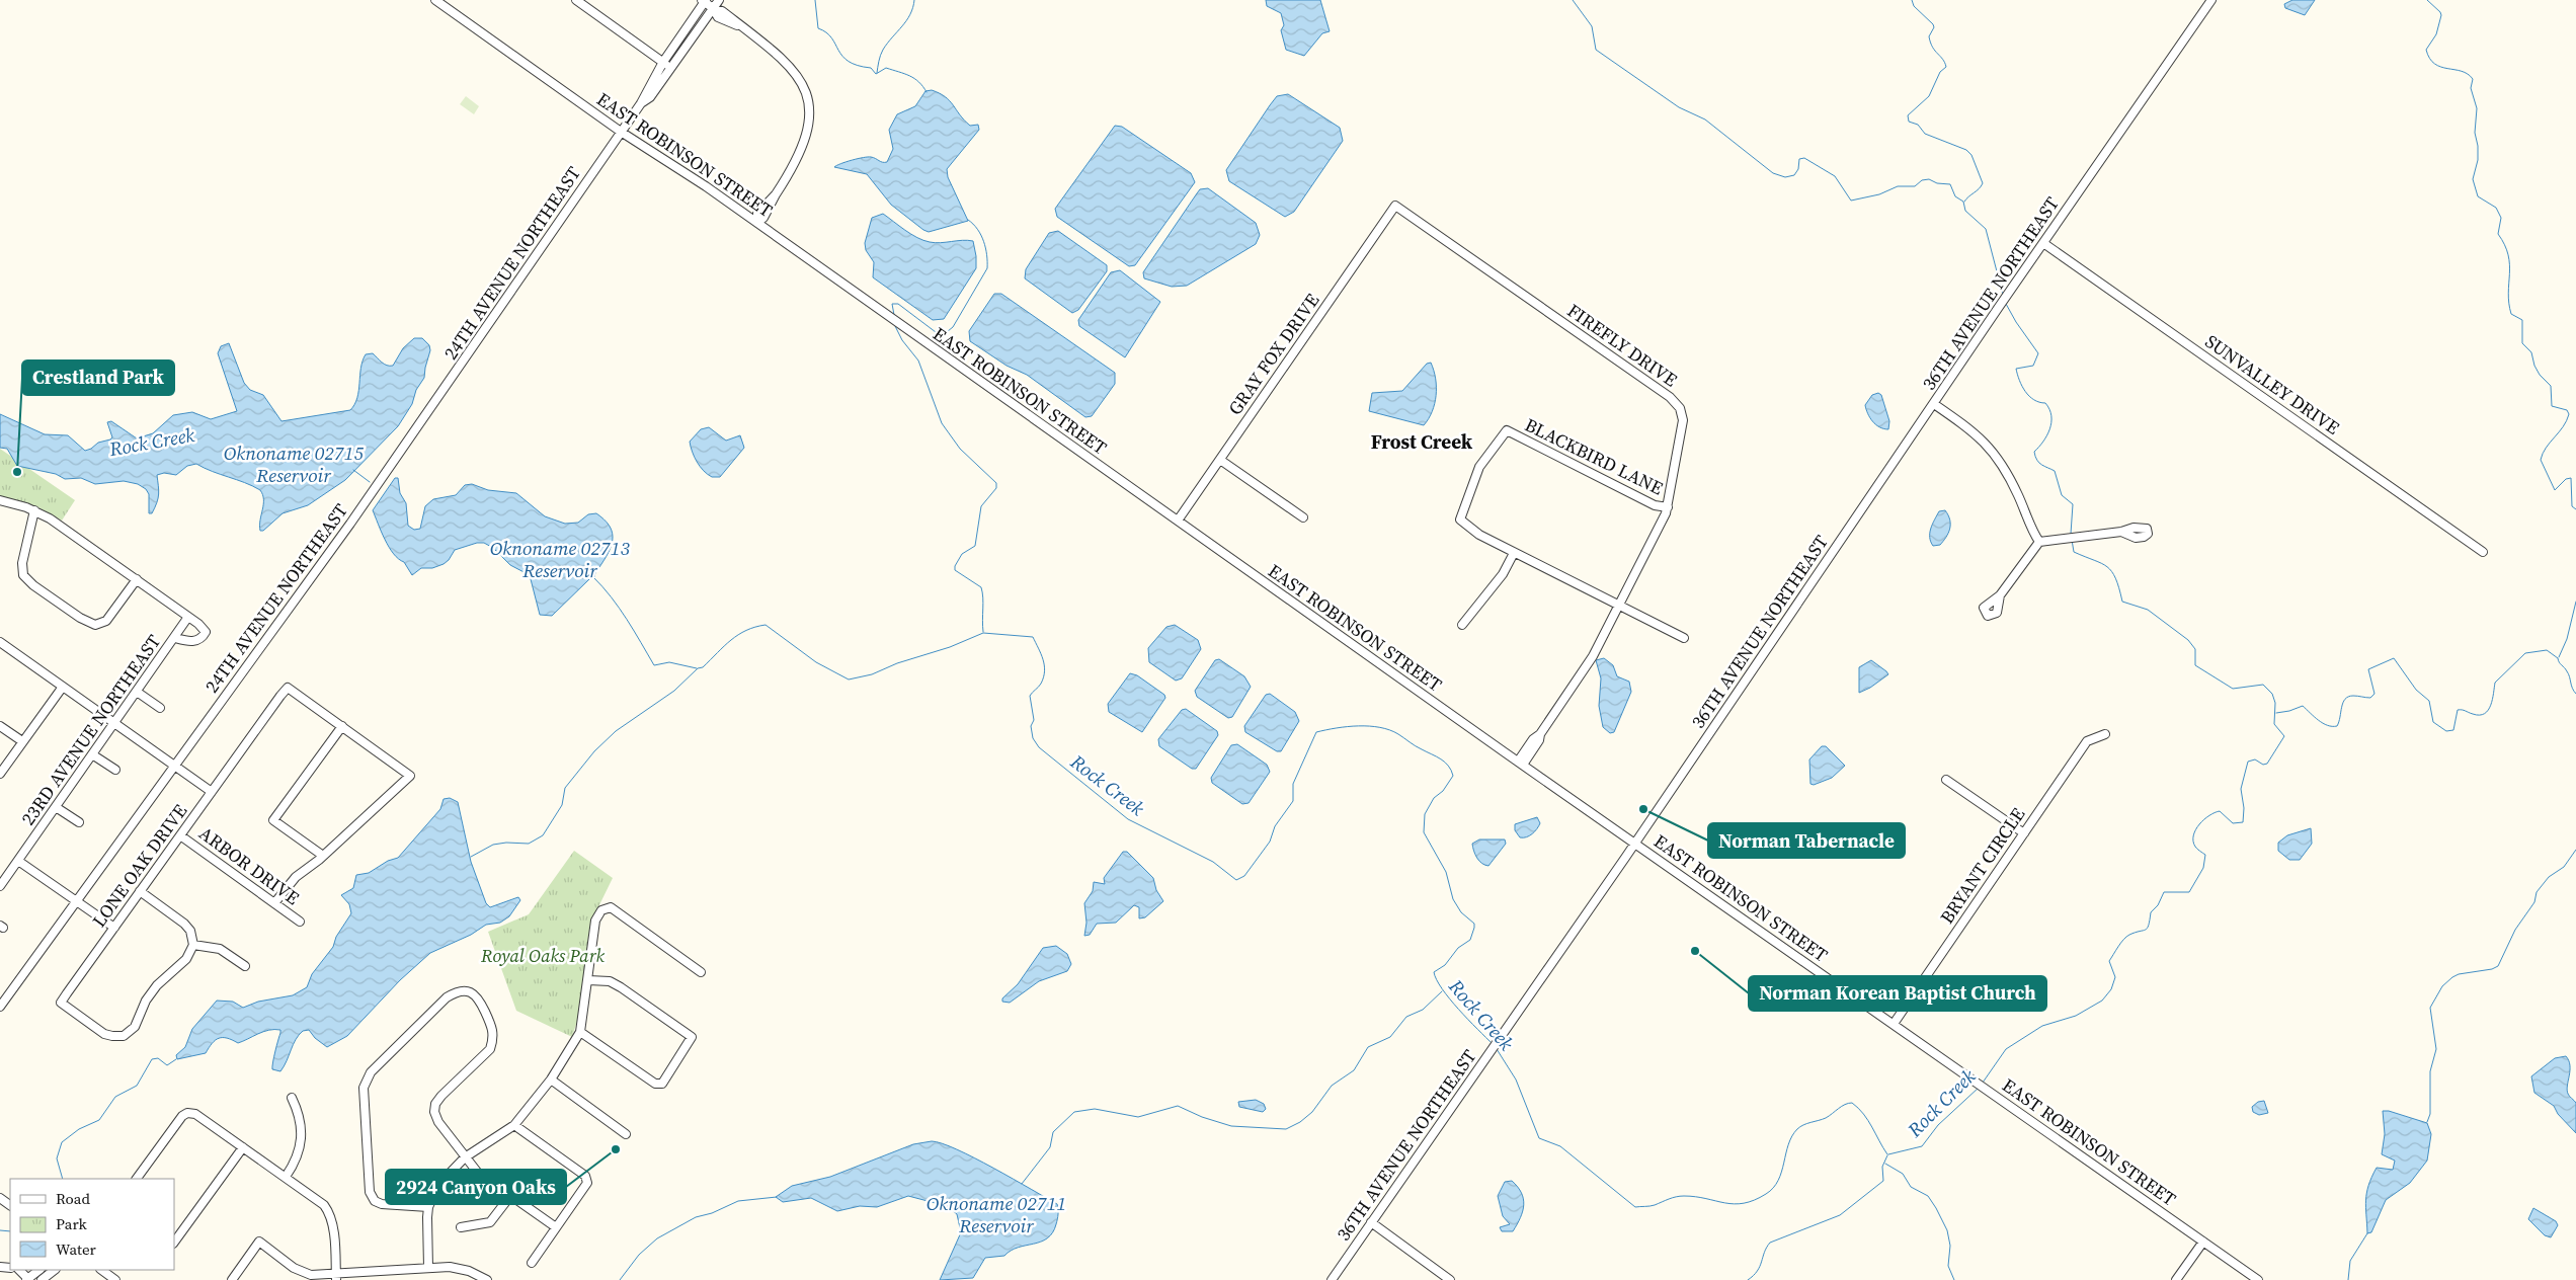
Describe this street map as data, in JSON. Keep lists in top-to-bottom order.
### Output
{
  "streets": {
    "street": [
      "EAST ROBINSON STREET",
      "24TH AVENUE NORTHEAST",
      "36TH AVENUE NORTHEAST",
      "FIREFLY DRIVE",
      "GRAY FOX DRIVE",
      "SUNVALLEY DRIVE",
      "BLACKBIRD LANE",
      "23RD AVENUE NORTHEAST",
      "LONE OAK DRIVE",
      "ARBOR DRIVE",
      "BRYANT CIRCLE"
    ]
  },
  "crossings": [
    ["EAST ROBINSON STREET", "24TH AVENUE NORTHEAST"],
    ["EAST ROBINSON STREET", "36TH AVENUE NORTHEAST"],
    ["EAST ROBINSON STREET", "FIREFLY DRIVE"],
    ["EAST ROBINSON STREET", "GRAY FOX DRIVE"],
    ["EAST ROBINSON STREET", "BRYANT CIRCLE"],
    ["36TH AVENUE NORTHEAST", "SUNVALLEY DRIVE"],
    ["FIREFLY DRIVE", "GRAY FOX DRIVE"],
    ["FIREFLY DRIVE", "BLACKBIRD LANE"],
    ["LONE OAK DRIVE", "ARBOR DRIVE"]
  ],
  "districts": ["Frost Creek"],
  "water": [
    "Rock Creek",
    "Oknoname 02715 Reservoir",
    "Oknoname 02713 Reservoir",
    "Oknoname 02711 Reservoir"
  ],
  "parks": ["Royal Oaks Park"],
  "places": [
    "Crestland Park",
    "Norman Tabernacle",
    "Norman Korean Baptist Church",
    "2924 Canyon Oaks"
  ],
  "legend": ["Road", "Park", "Water"]
}
